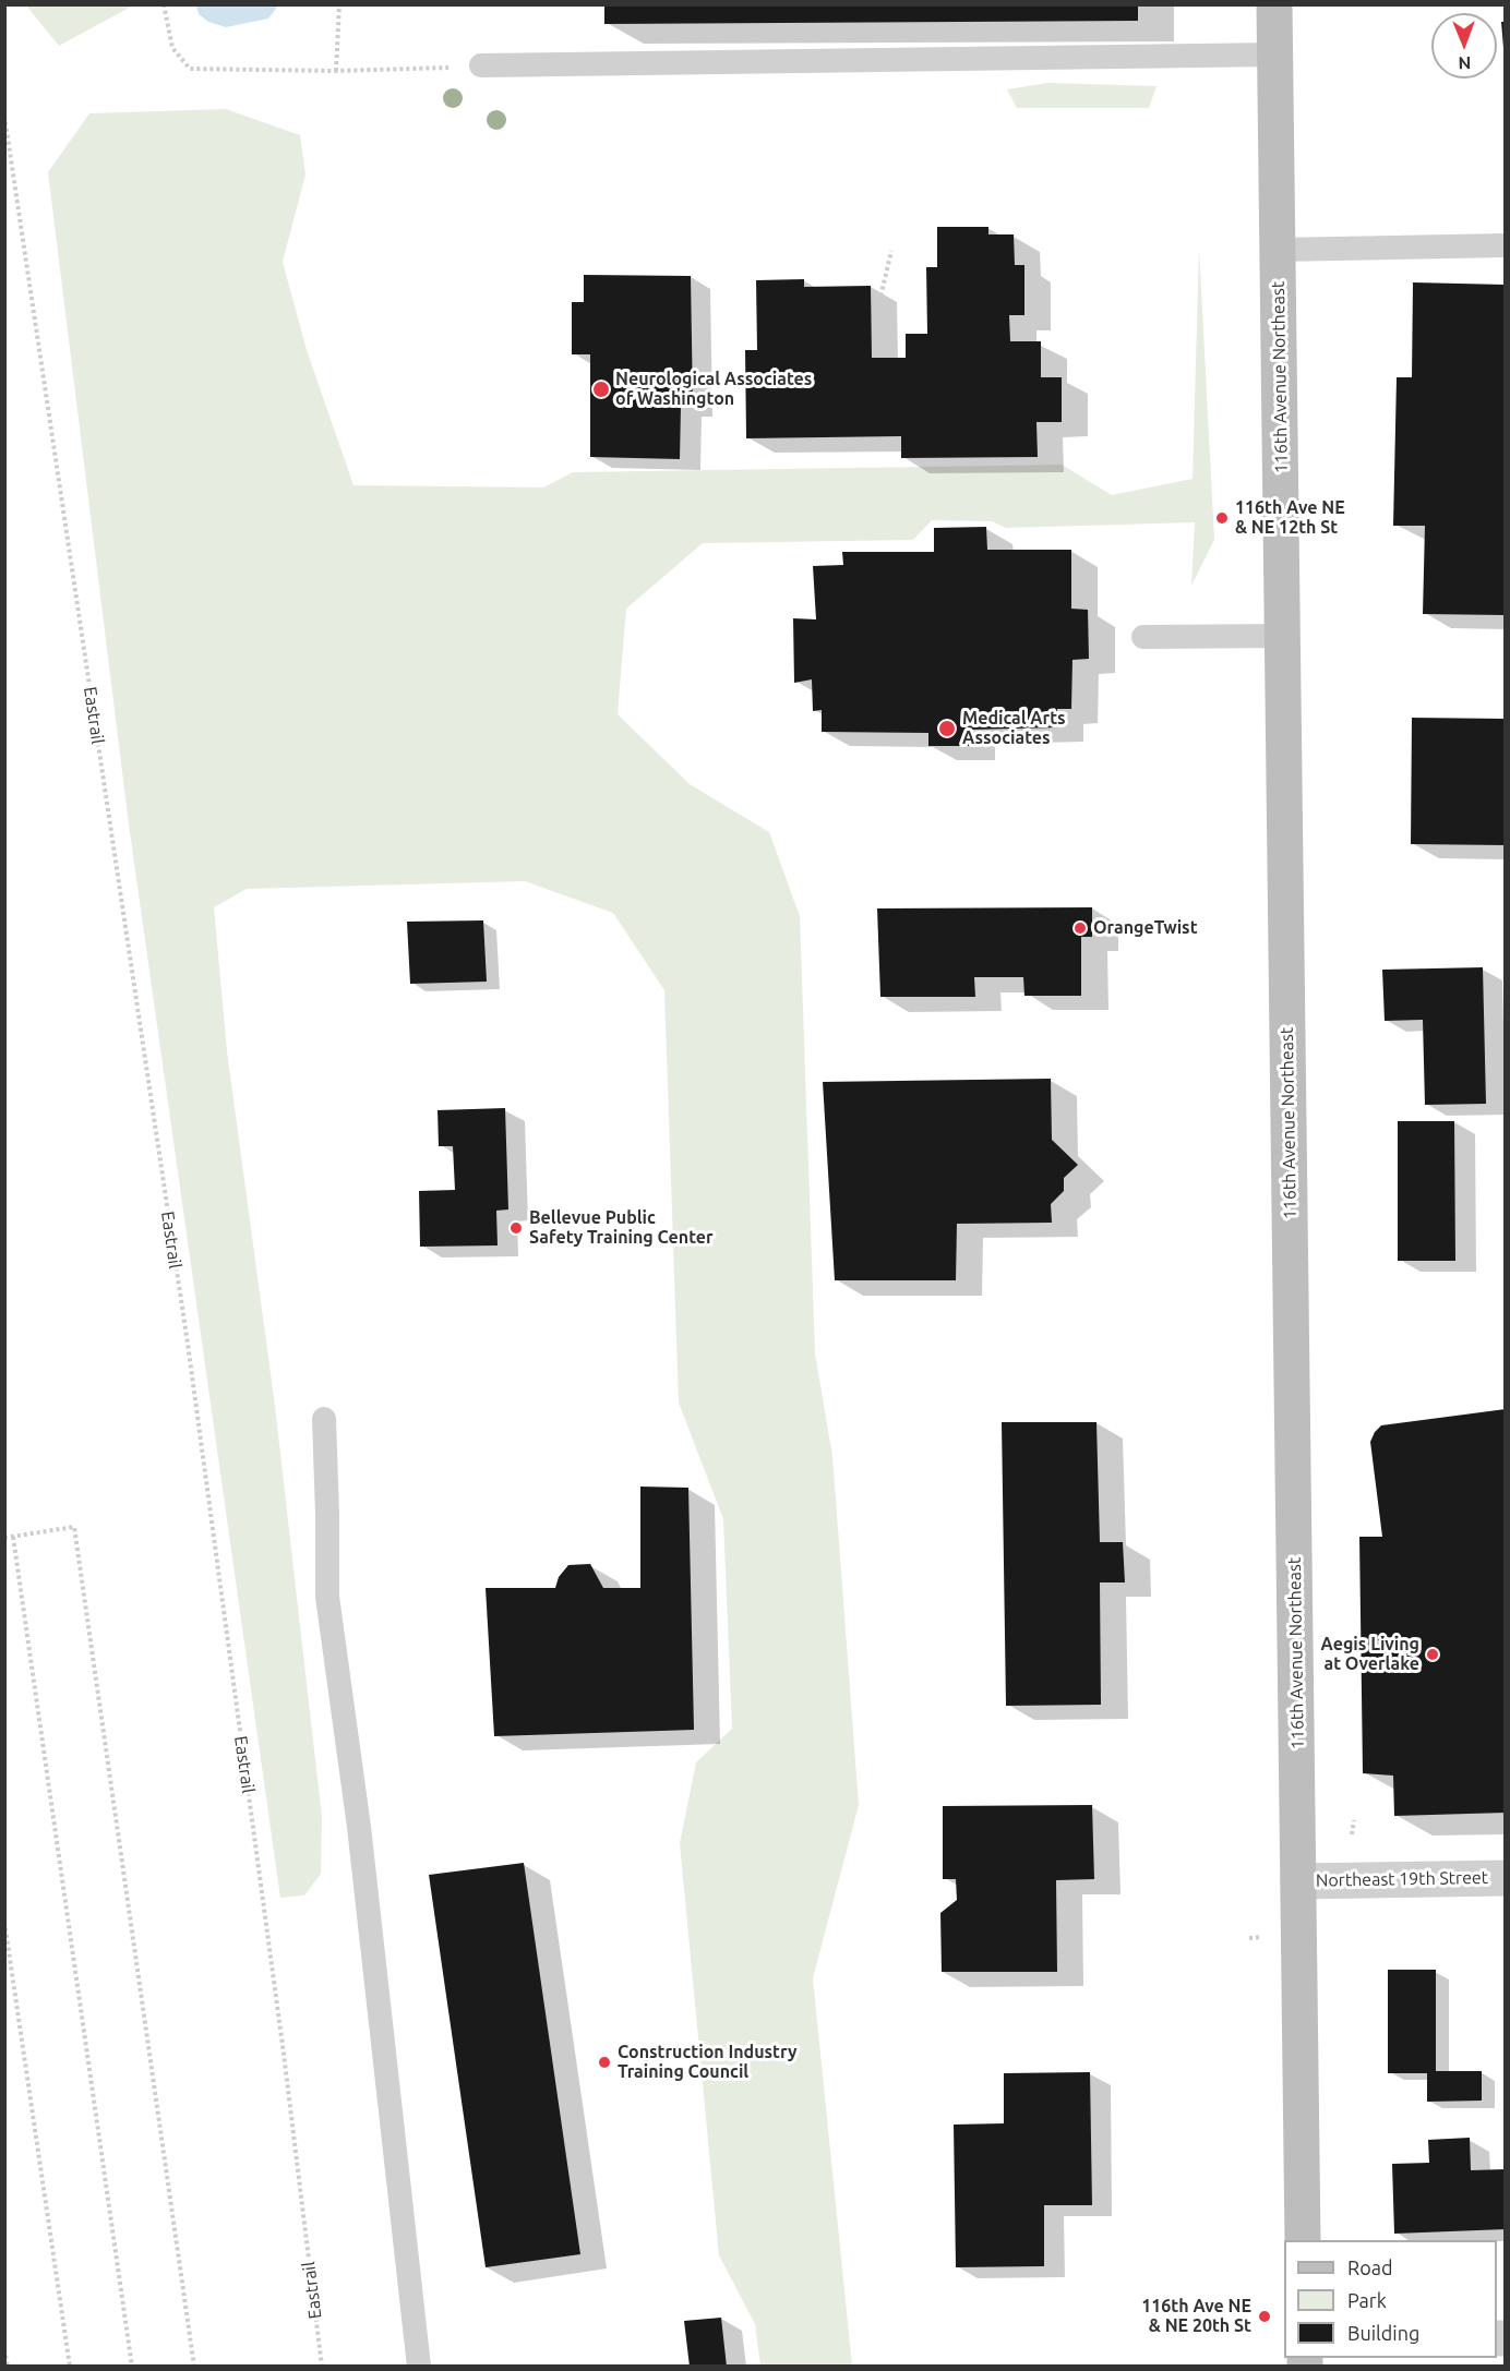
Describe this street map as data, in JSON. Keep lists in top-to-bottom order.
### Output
{
  "streets": {
    "main road": ["116th Avenue Northeast"],
    "street": ["Northeast 19th Street"],
    "path": ["Eastrail"]
  },
  "crossings": [
    ["116th Avenue Northeast", "Northeast 19th Street"]
  ],
  "places": [
    "Neurological Associates of Washington",
    "116th Ave NE & NE 12th St",
    "Medical Arts Associates",
    "OrangeTwist",
    "Bellevue Public Safety Training Center",
    "Aegis Living at Overlake",
    "Construction Industry Training Council",
    "116th Ave NE & NE 20th St"
  ],
  "legend": ["Road", "Park", "Building"],
  "north": "bottom"
}
